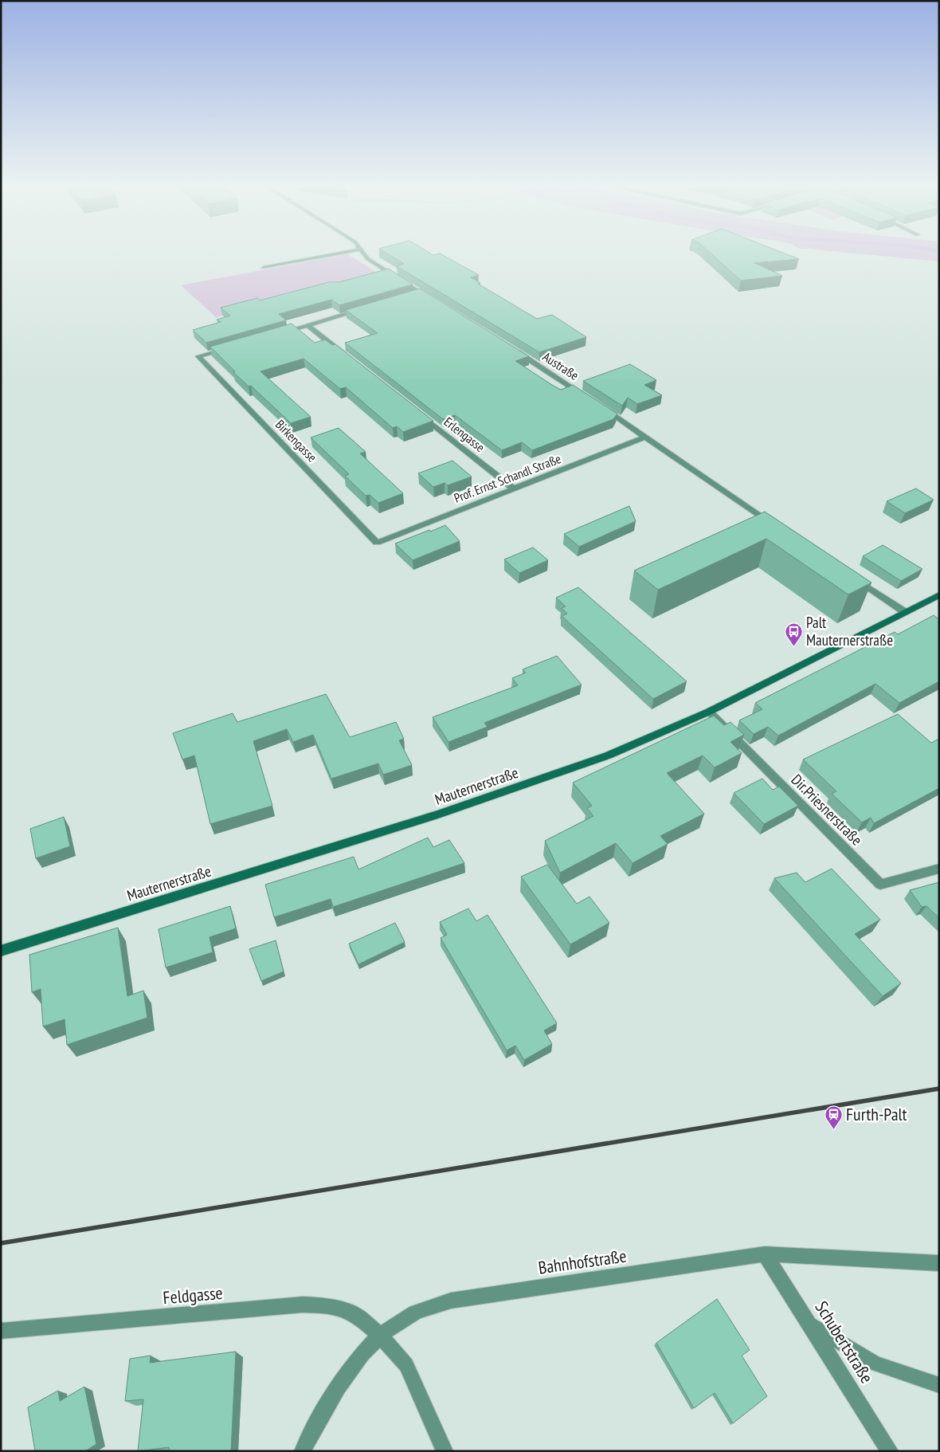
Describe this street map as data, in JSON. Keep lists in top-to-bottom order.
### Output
{
  "streets": {
    "street": [
      "Austraße",
      "Erlengasse",
      "Birkengasse",
      "Prof. Ernst Schandl Straße",
      "Mauternerstraße",
      "Dir.Priesnerstraße",
      "Bahnhofstraße",
      "Feldgasse",
      "Schubertstraße"
    ]
  },
  "crossings": [
    ["Erlengasse", "Prof. Ernst Schandl Straße"],
    ["Birkengasse", "Prof. Ernst Schandl Straße"],
    ["Mauternerstraße", "Dir.Priesnerstraße"],
    ["Bahnhofstraße", "Feldgasse"],
    ["Bahnhofstraße", "Schubertstraße"]
  ],
  "places": {
    "bus stop": ["Palt Mauternerstraße"],
    "station": ["Furth-Palt"]
  }
}
